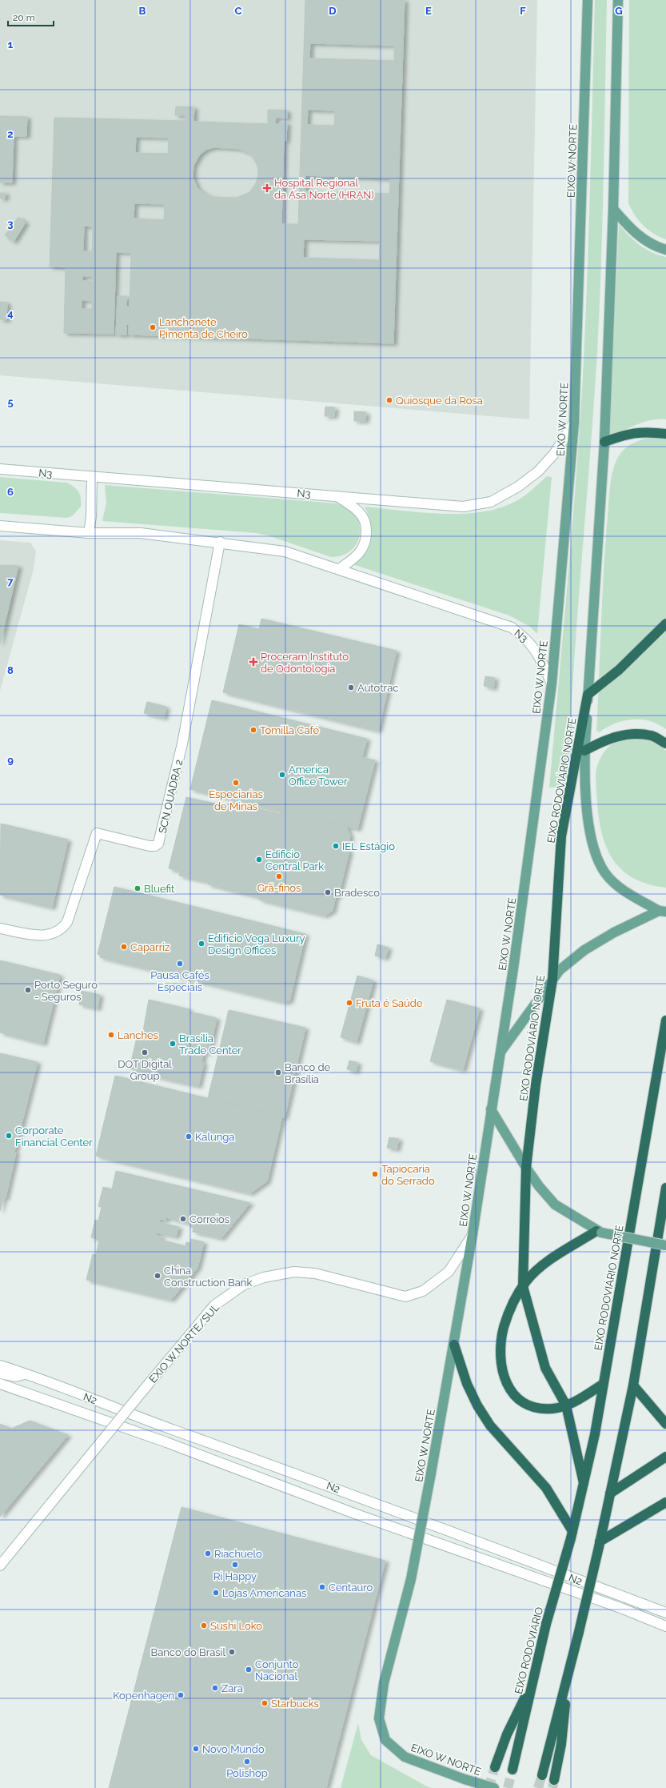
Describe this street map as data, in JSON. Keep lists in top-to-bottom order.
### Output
{
  "streets": {
    "highway": ["EIXO RODOVIÁRIO NORTE", "EIXO RODOVIÁRIO"],
    "main road": [
      "EIXO W NORTE",
      "N3",
      "SCN QUADRA 2",
      "EXIO W NORTE/SUL",
      "N2"
    ]
  },
  "crossings": [
    ["EIXO W NORTE", "N3"],
    ["EIXO W NORTE", "EXIO W NORTE/SUL"],
    ["N3", "SCN QUADRA 2"],
    ["EIXO RODOVIÁRIO NORTE", "EIXO RODOVIÁRIO"]
  ],
  "places": {
    "health": ["Hospital Regional da Asa Norte (HRAN)", "Proceram Instituto de Odontologia"],
    "other": [
      "Lanchonete Pimenta de Cheiro",
      "Quiosque da Rosa",
      "Autotrac",
      "Tomilla Café",
      "America Office Tower",
      "Especiarias de Minas",
      "IEL Estágio",
      "Edificio Central Park",
      "Grã-finos",
      "Bluefit",
      "Bradesco",
      "Edifício Vega Luxury Design Offices",
      "Caparriz",
      "Pausa Cafés Especiais",
      "Porto Seguro - Seguros",
      "Fruta é Saúde",
      "Lanches",
      "Brasília Trade Center",
      "DOT Digital Group",
      "Banco de Brasília",
      "Corporate Financial Center",
      "Kalunga",
      "Tapiocaria do Serrado",
      "Correios",
      "China Construction Bank",
      "Riachuelo",
      "Ri Happy",
      "Centauro",
      "Lojas Americanas",
      "Sushi Loko",
      "Banco do Brasil",
      "Conjunto Nacional",
      "Zara",
      "Kopenhagen",
      "Starbucks",
      "Novo Mundo",
      "Polishop"
    ]
  },
  "scale_bar": "20 m",
  "grid": {
    "columns": [
      "B",
      "C",
      "D",
      "E",
      "F",
      "G"
    ],
    "rows": [
      "1",
      "2",
      "3",
      "4",
      "5",
      "6",
      "7",
      "8",
      "9"
    ]
  }
}
